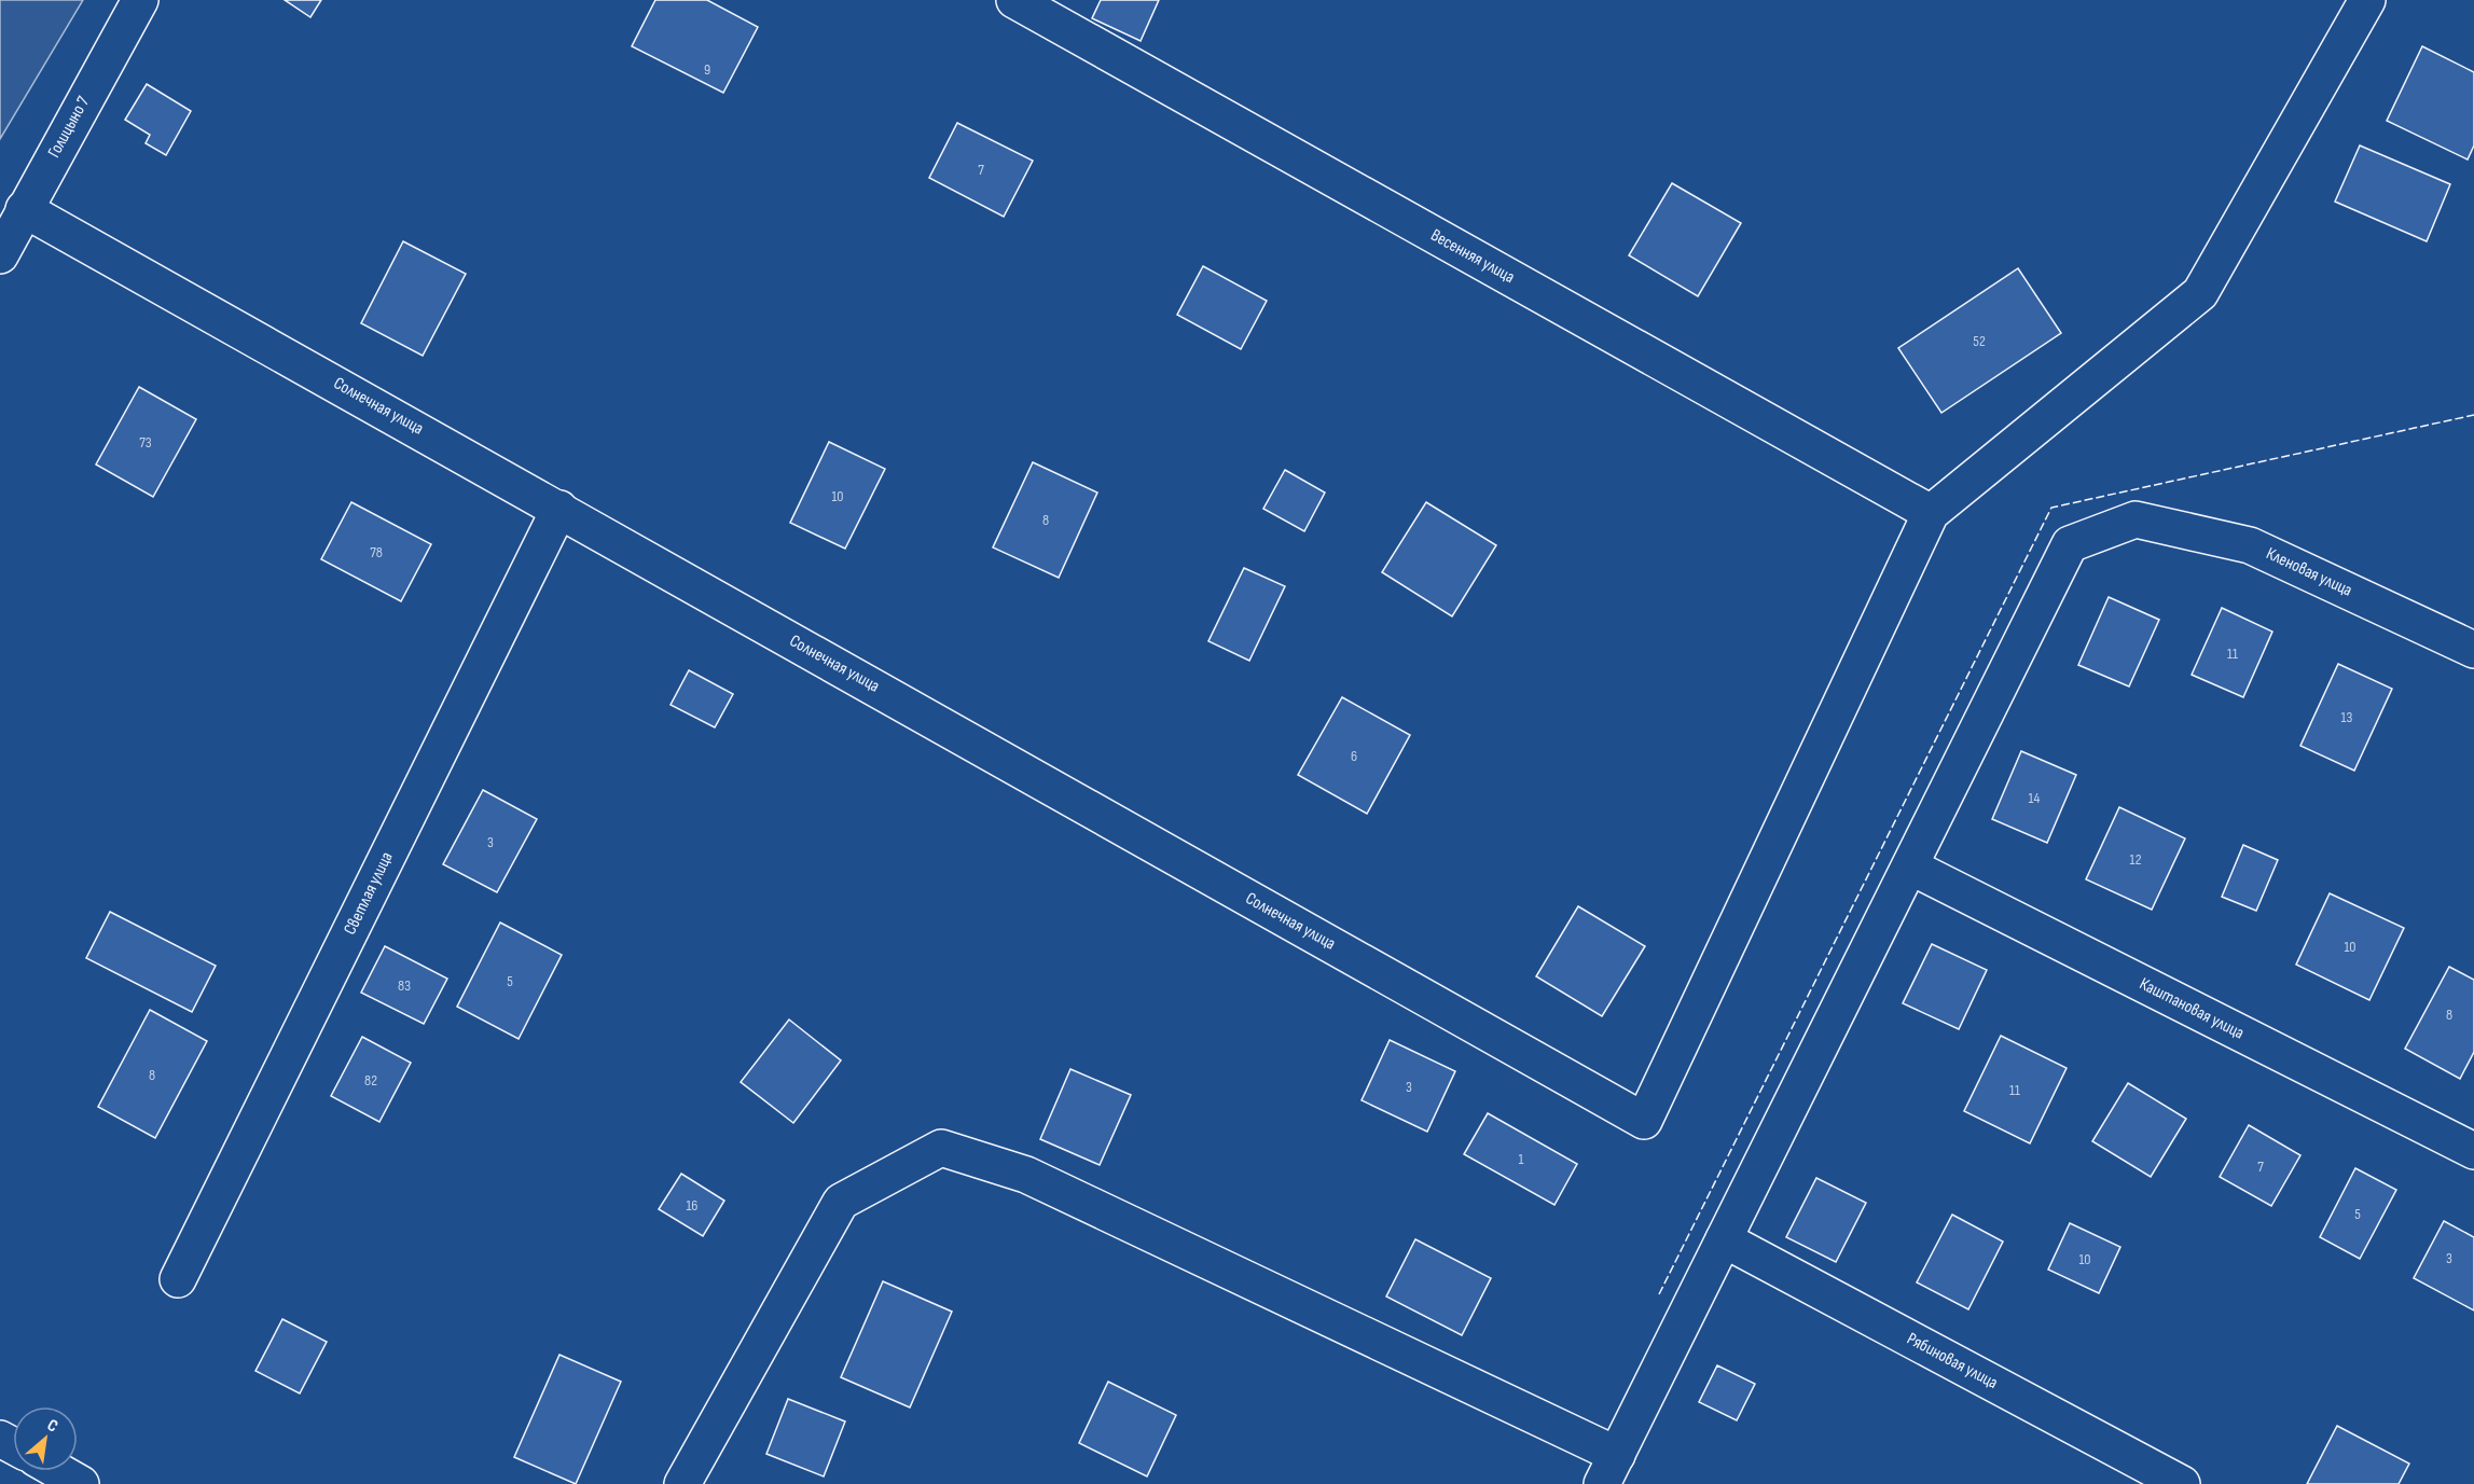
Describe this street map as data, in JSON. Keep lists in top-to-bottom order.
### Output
{
  "streets": {
    "street": [
      "Голицыно 7",
      "Весенняя улица",
      "Солнечная улица",
      "Кленовая улица",
      "Светлая улица",
      "Каштановая улица",
      "Рябиновая улица"
    ]
  },
  "crossings": [
    ["Голицыно 7", "Солнечная улица"],
    ["Весенняя улица", "Солнечная улица"],
    ["Солнечная улица", "Светлая улица"],
    ["Кленовая улица", "Каштановая улица"]
  ],
  "house_numbers": [
    "9",
    "7",
    "52",
    "73",
    "10",
    "8",
    "78",
    "11",
    "13",
    "6",
    "14",
    "3",
    "12",
    "10",
    "5",
    "83",
    "8",
    "8",
    "82",
    "3",
    "11",
    "1",
    "7",
    "16",
    "5",
    "3",
    "10"
  ],
  "north": "top right"
}
